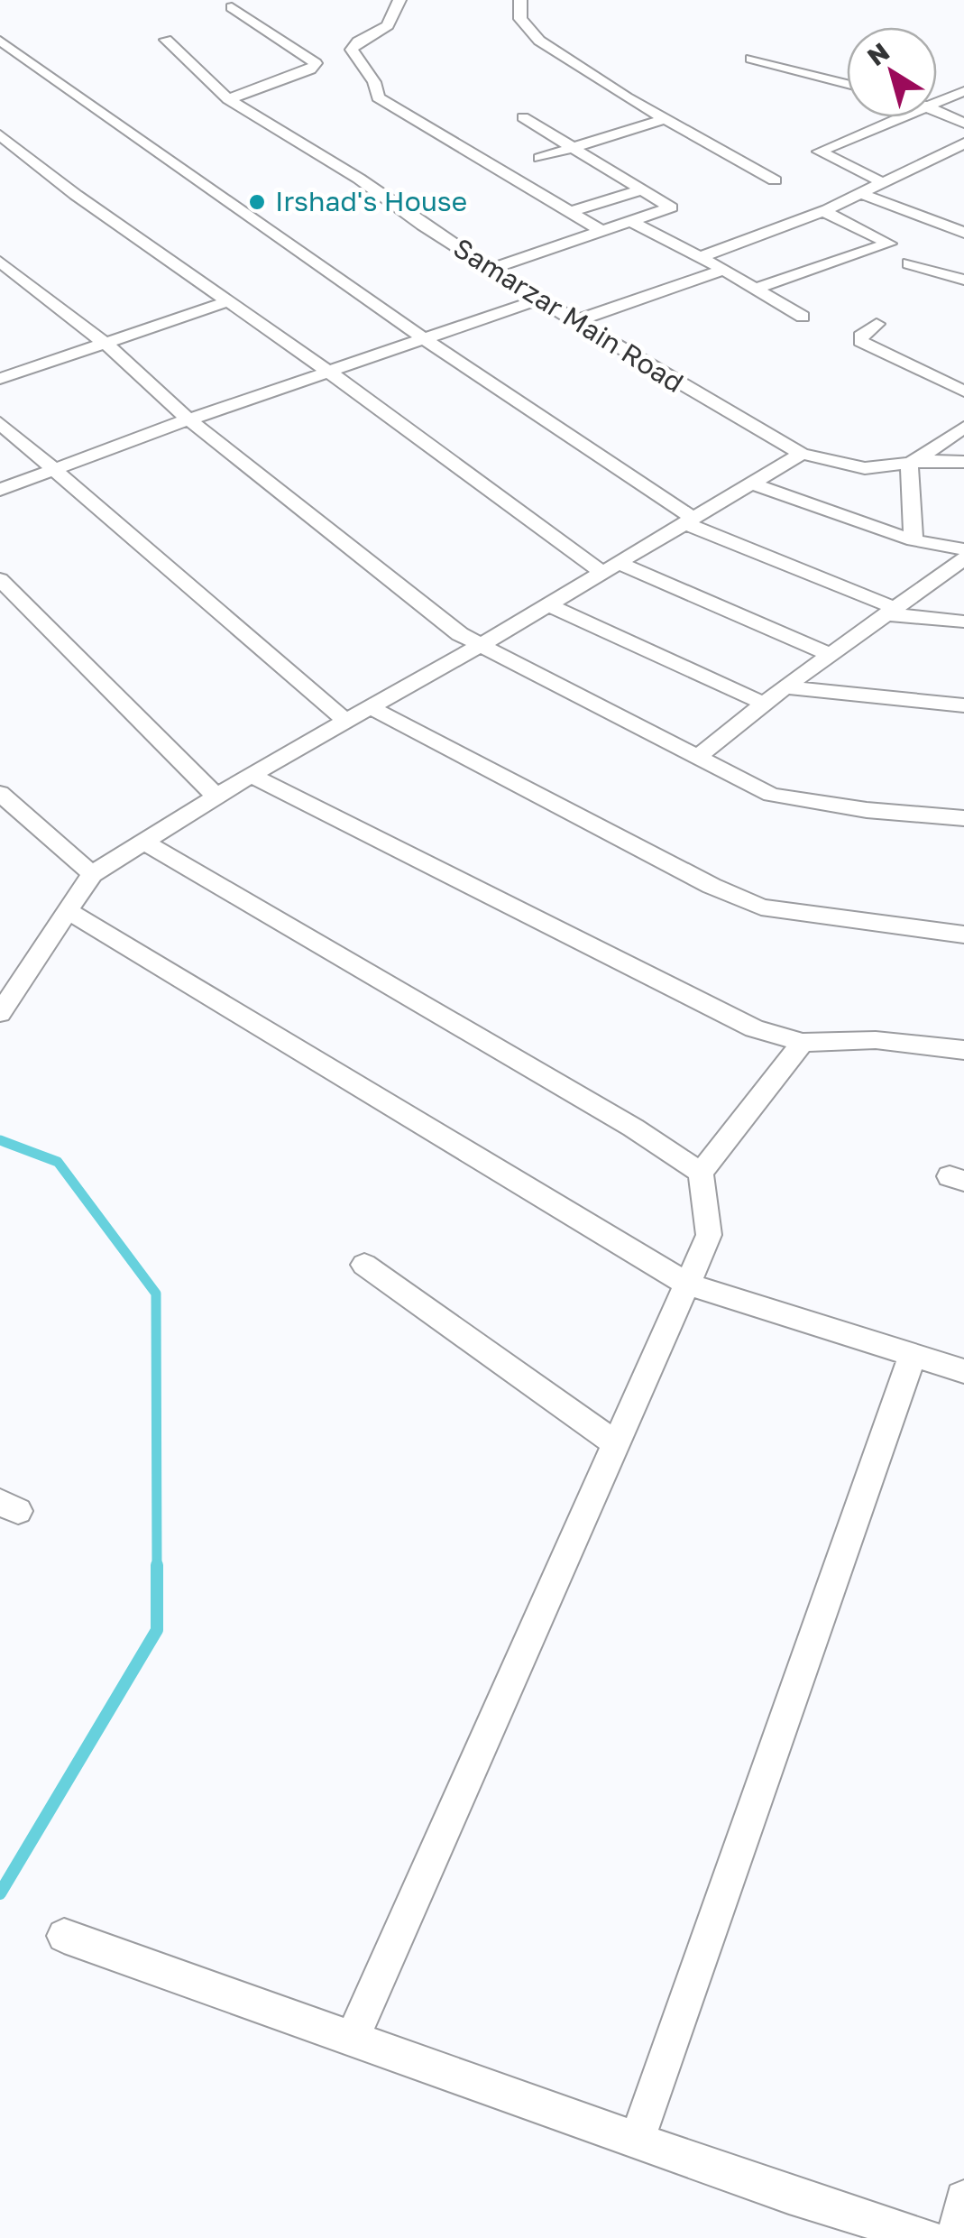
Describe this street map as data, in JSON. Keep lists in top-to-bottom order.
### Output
{
  "streets": {
    "street": ["Samarzar Main Road"]
  },
  "places": ["Irshad's House"],
  "north": "top left"
}
